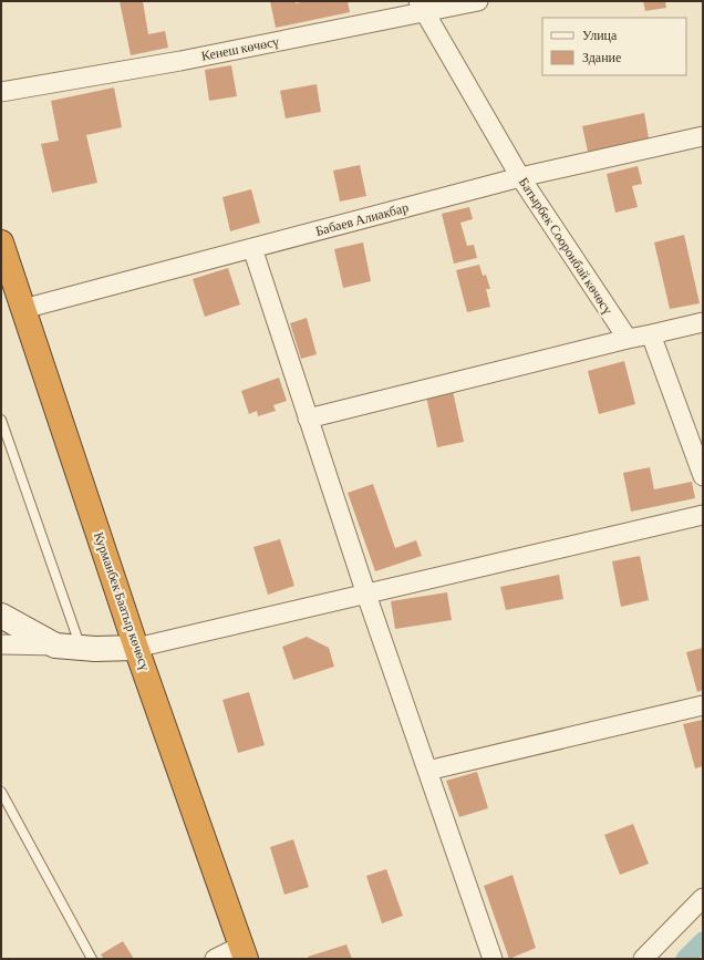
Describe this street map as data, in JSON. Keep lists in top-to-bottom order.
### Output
{
  "streets": {
    "highway": ["Курманбек Баатыр көчөсү"],
    "street": ["Кенеш көчөсү", "Бабаев Алиакбар", "Батырбек Сооронбай көчөсү"]
  },
  "crossings": [
    ["Кенеш көчөсү", "Батырбек Сооронбай көчөсү"],
    ["Бабаев Алиакбар", "Батырбек Сооронбай көчөсү"],
    ["Бабаев Алиакбар", "Курманбек Баатыр көчөсү"]
  ],
  "legend": ["Улица", "Здание"]
}
